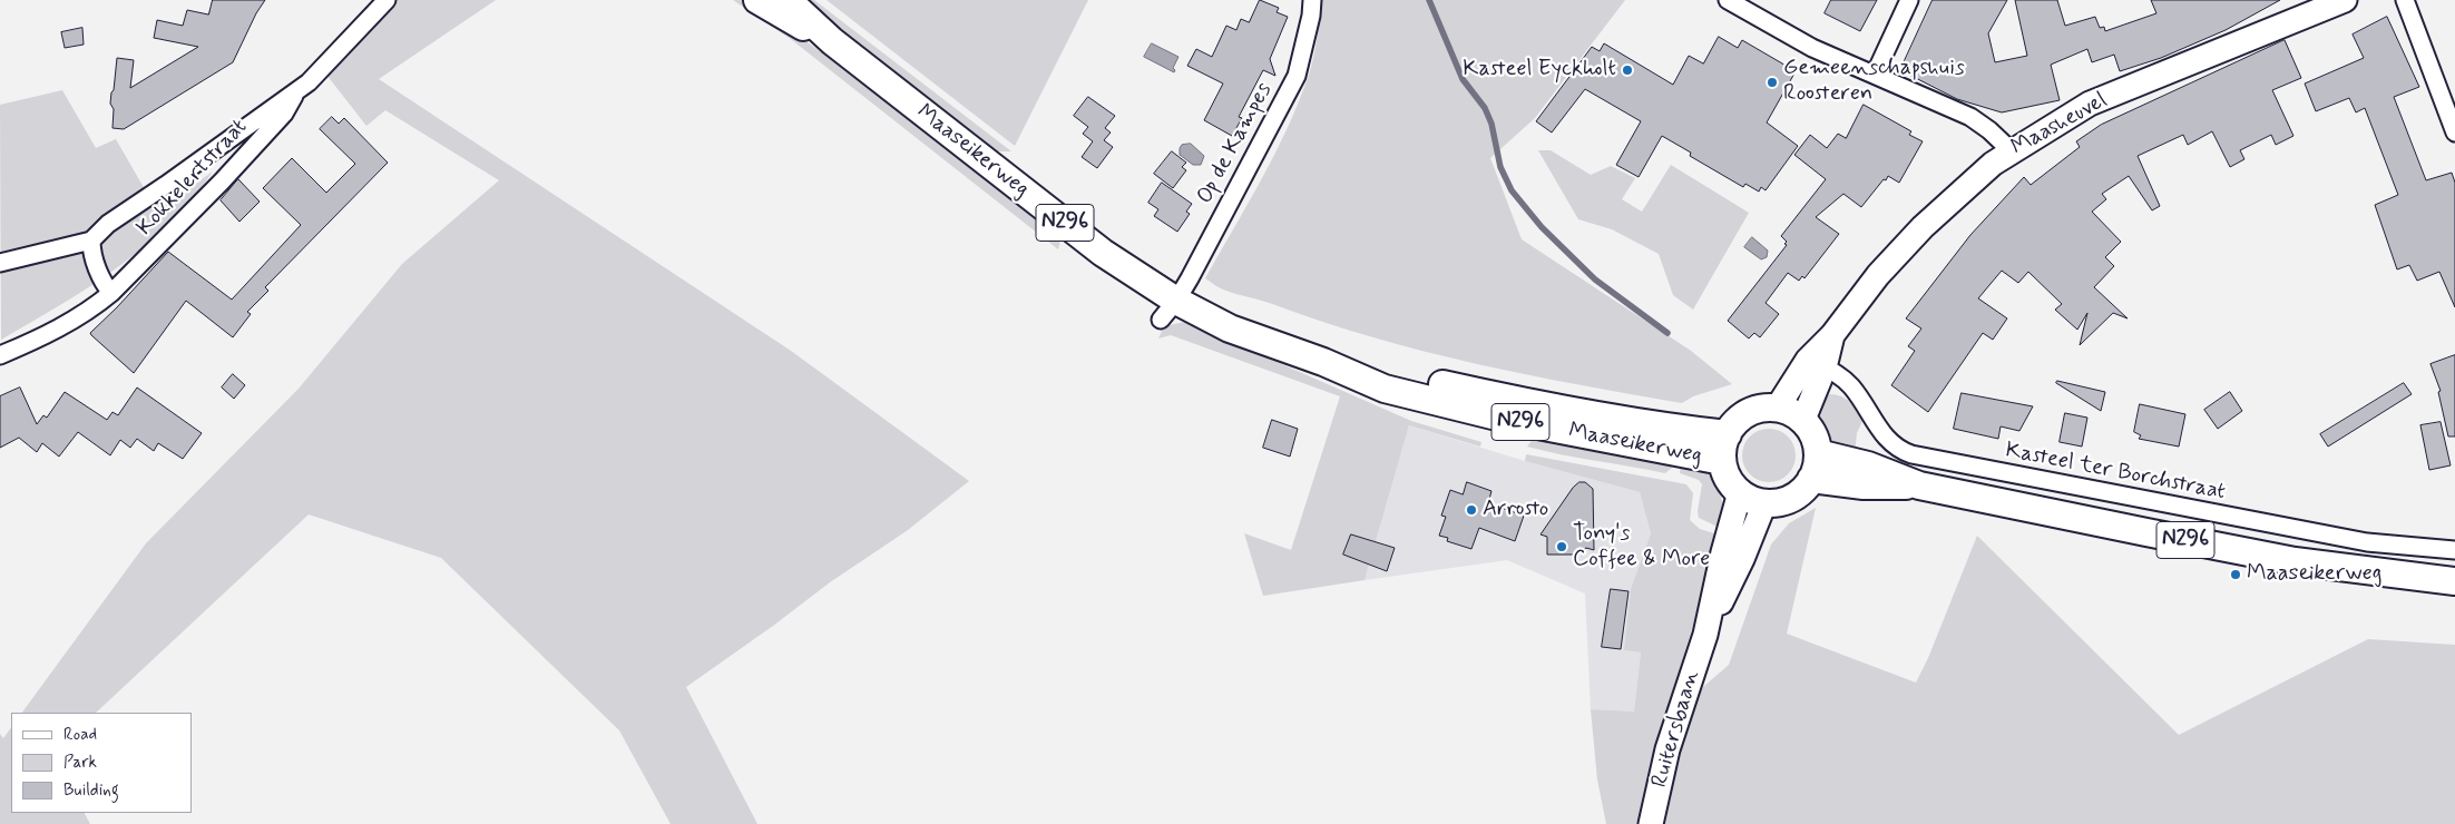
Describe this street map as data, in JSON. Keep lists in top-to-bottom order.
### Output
{
  "streets": {
    "main road": ["Maaseikerweg", "N296"],
    "street": [
      "Maasheuvel",
      "Op de Kampes",
      "Kokkelertstraat",
      "Kasteel ter Borchstraat",
      "Ruitersbaan"
    ]
  },
  "crossings": [
    ["Maasheuvel", "Maaseikerweg"],
    ["Maasheuvel", "N296"],
    ["Maasheuvel", "Kasteel ter Borchstraat"],
    ["Maasheuvel", "Ruitersbaan"],
    ["Op de Kampes", "Maaseikerweg"],
    ["Maaseikerweg", "N296"],
    ["Maaseikerweg", "Ruitersbaan"],
    ["N296", "Ruitersbaan"]
  ],
  "places": [
    "Kasteel Eyckholt",
    "Gemeenschapshuis Roosteren",
    "Arrosto",
    "Tony's Coffee & More",
    "Maaseikerweg"
  ],
  "legend": ["Road", "Park", "Building"]
}
